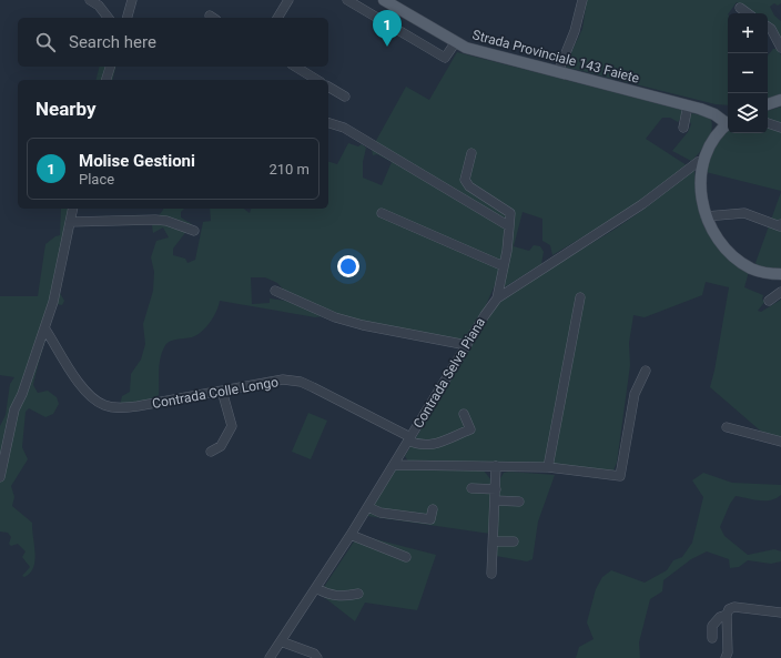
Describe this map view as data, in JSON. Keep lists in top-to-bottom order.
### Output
{
  "streets": {
    "main road": ["Strada Provinciale 143 Faiete"],
    "street": ["Contrada Selva Piana", "Contrada Colle Longo"]
  },
  "crossings": [
    ["Contrada Selva Piana", "Contrada Colle Longo"]
  ],
  "page": {
    "pins": "1",
    "map_buttons": ["+", "−"],
    "search": "Search here",
    "heading": "Nearby",
    "list": [
      {
        "mark": "1",
        "name": "Molise Gestioni",
        "note": "Place",
        "value": "210 m"
      }
    ]
  }
}
